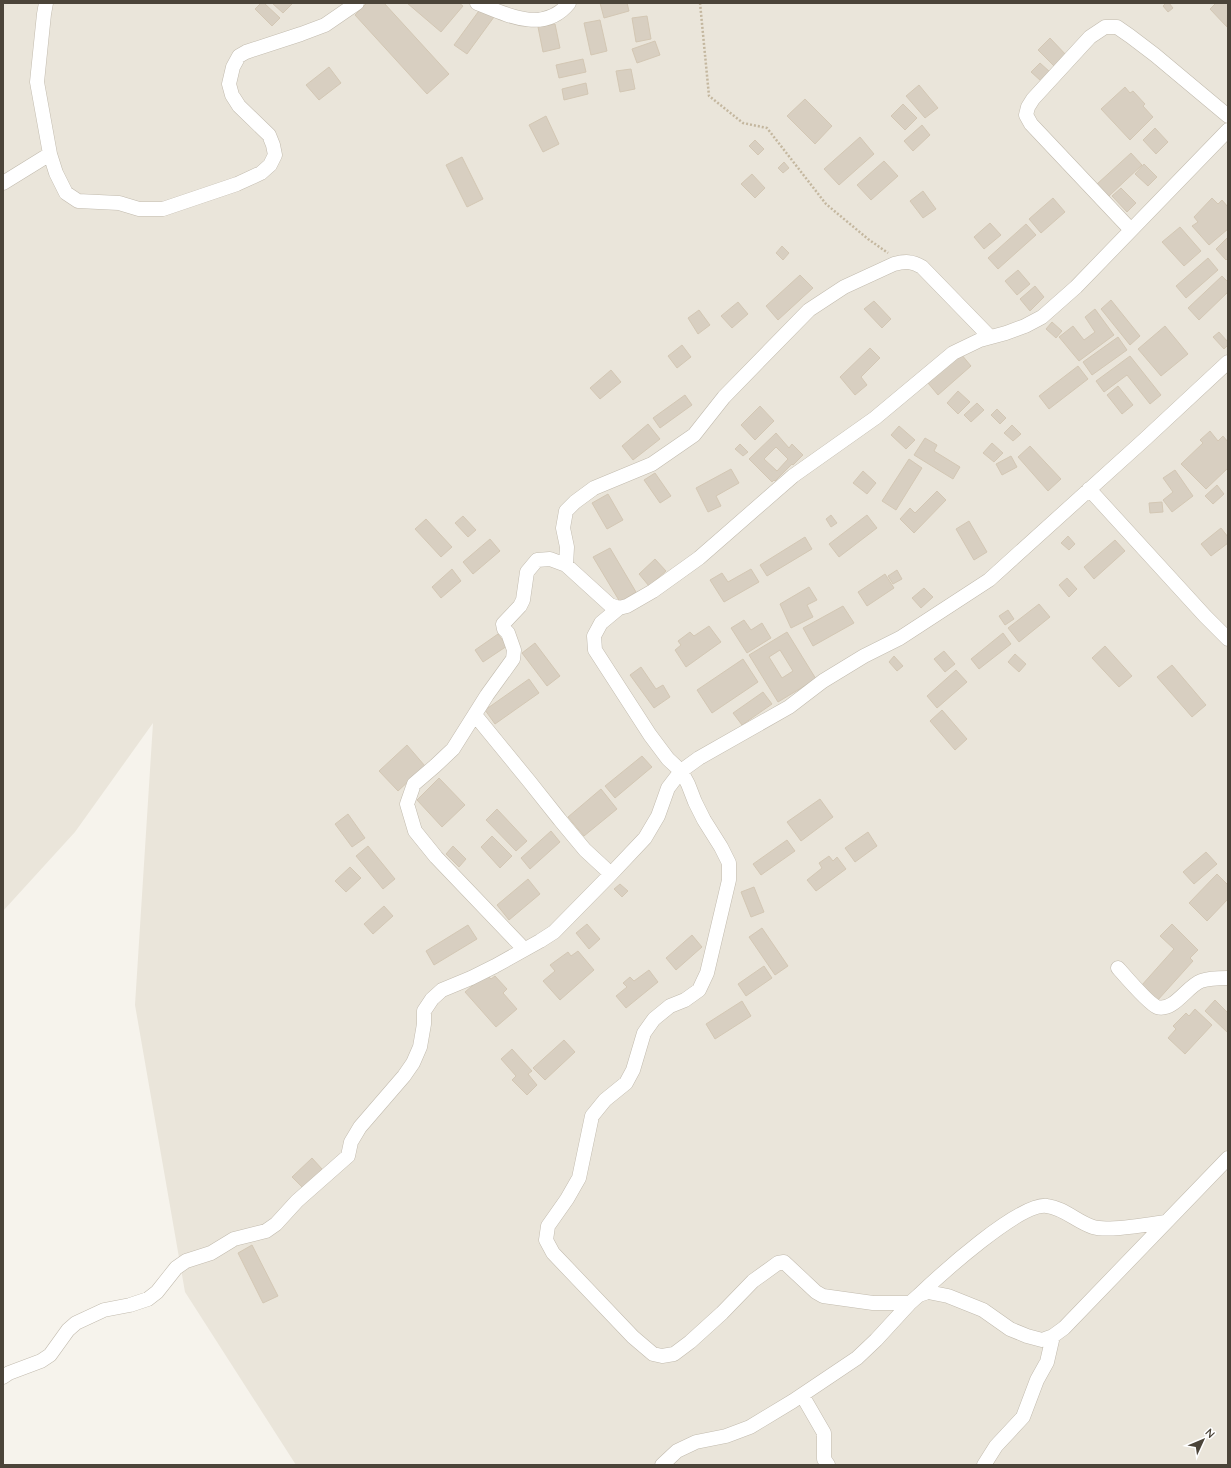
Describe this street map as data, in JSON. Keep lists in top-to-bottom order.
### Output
{
  "north": "top right"
}
